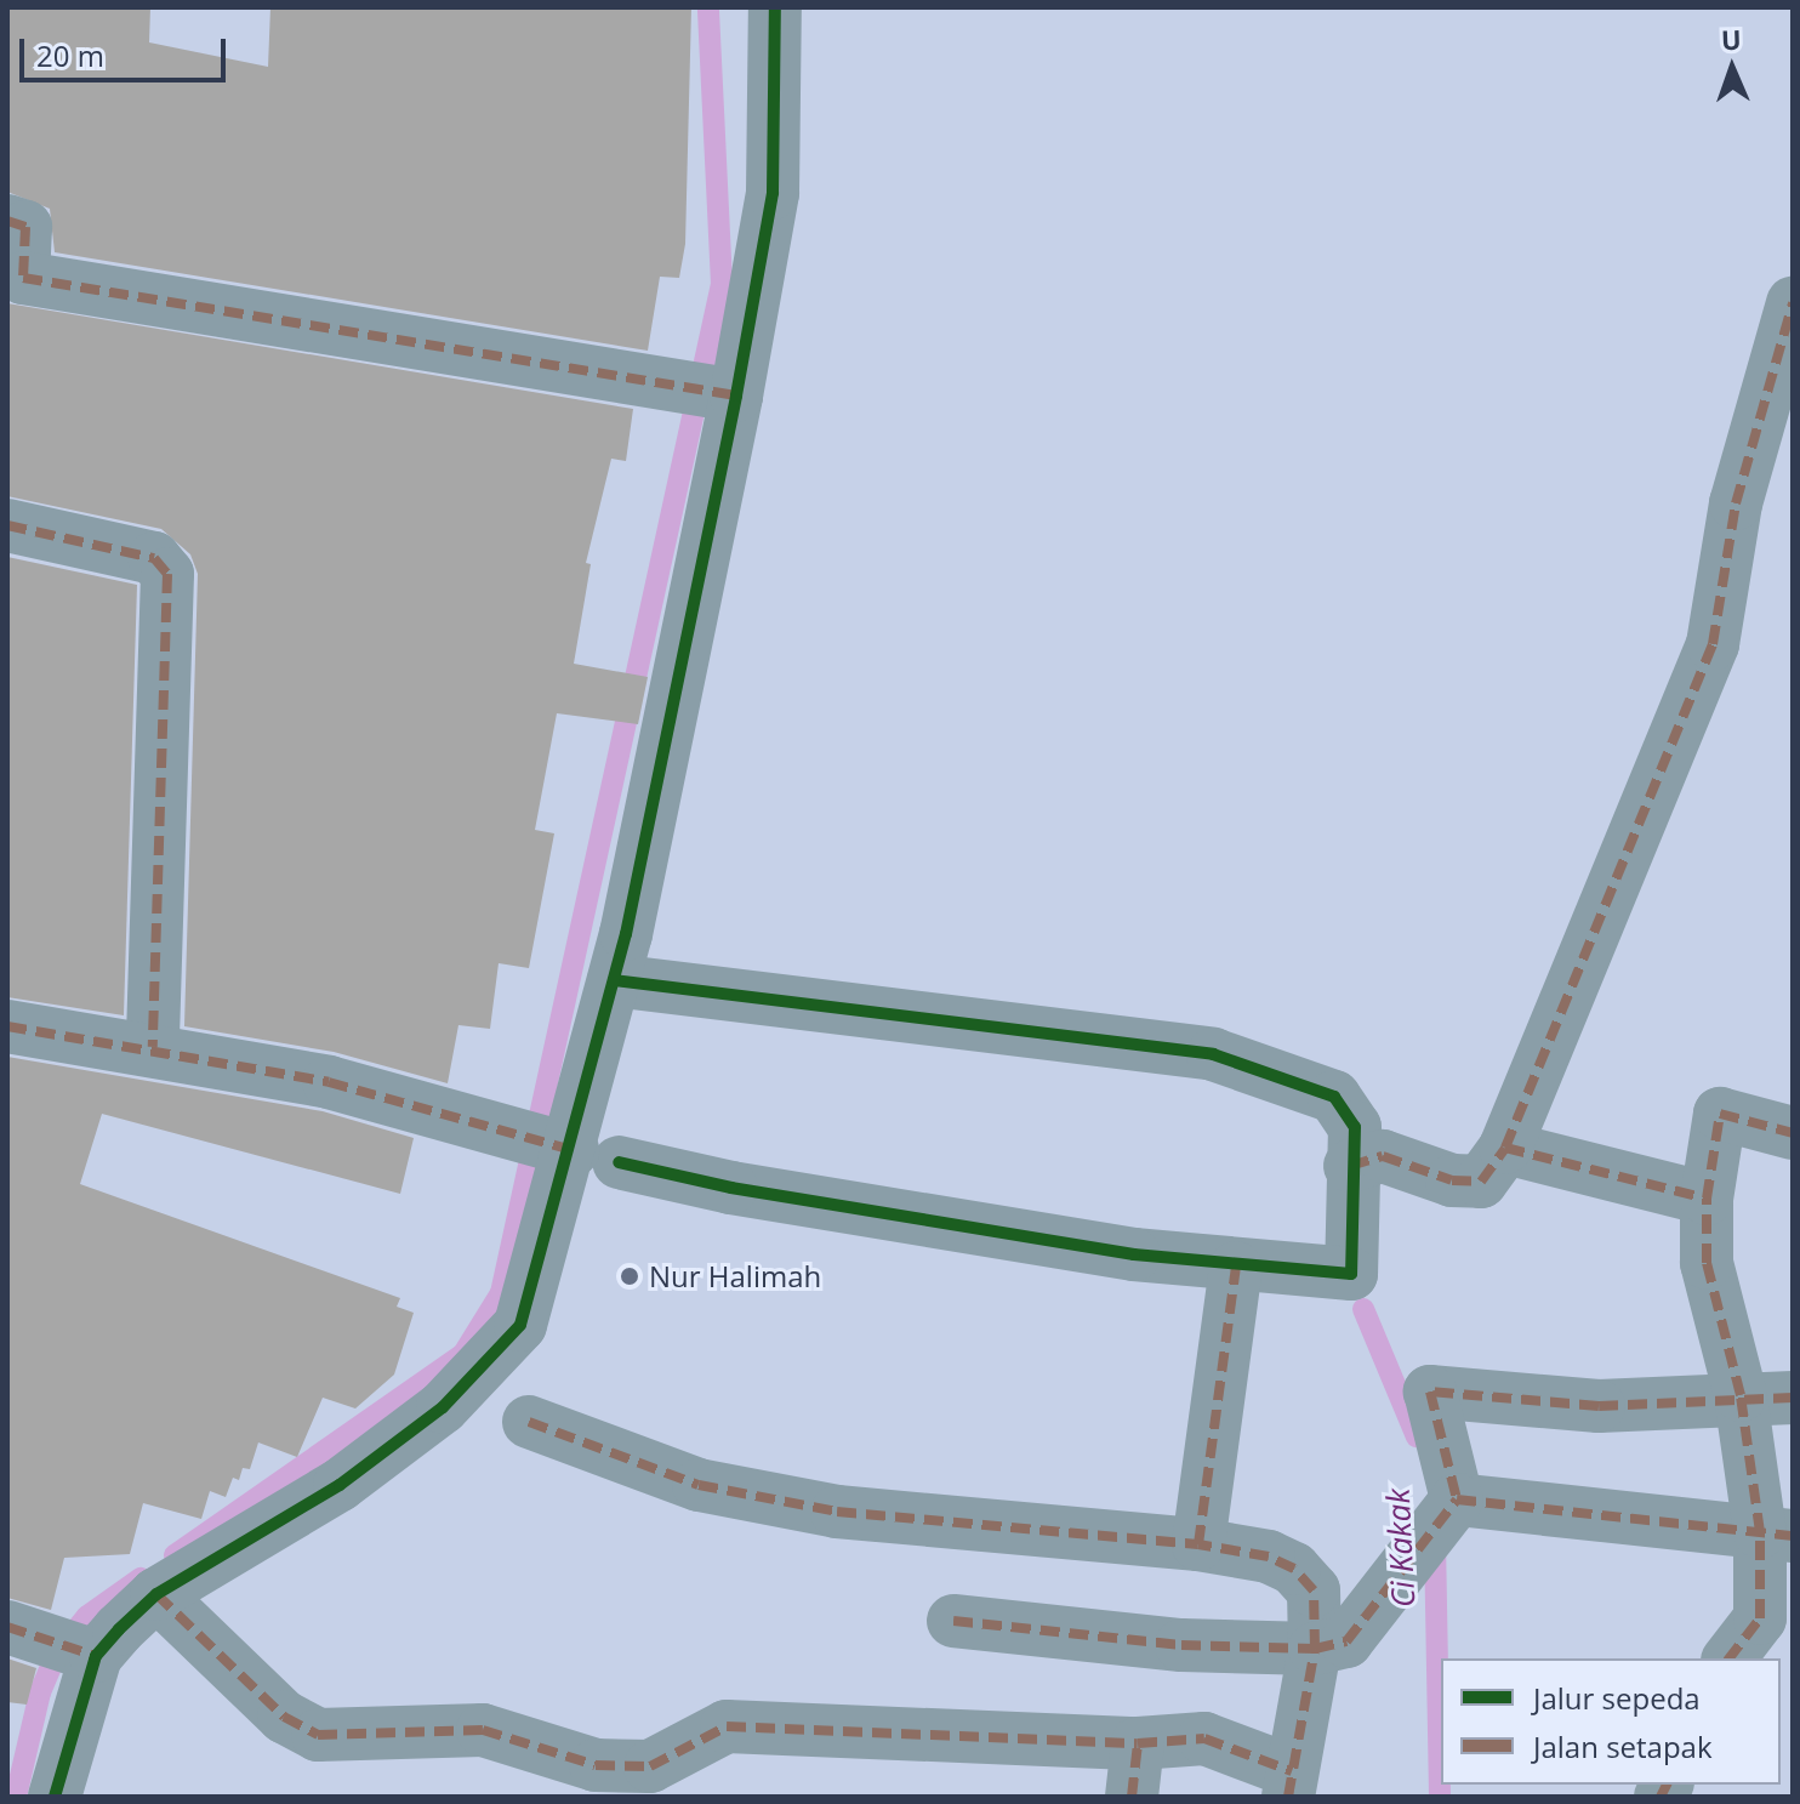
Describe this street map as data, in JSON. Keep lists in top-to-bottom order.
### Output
{
  "water": ["Ci Kakak"],
  "places": ["Nur Halimah"],
  "legend": ["Jalur sepeda", "Jalan setapak"],
  "scale_bar": "20 m",
  "north": "top"
}
